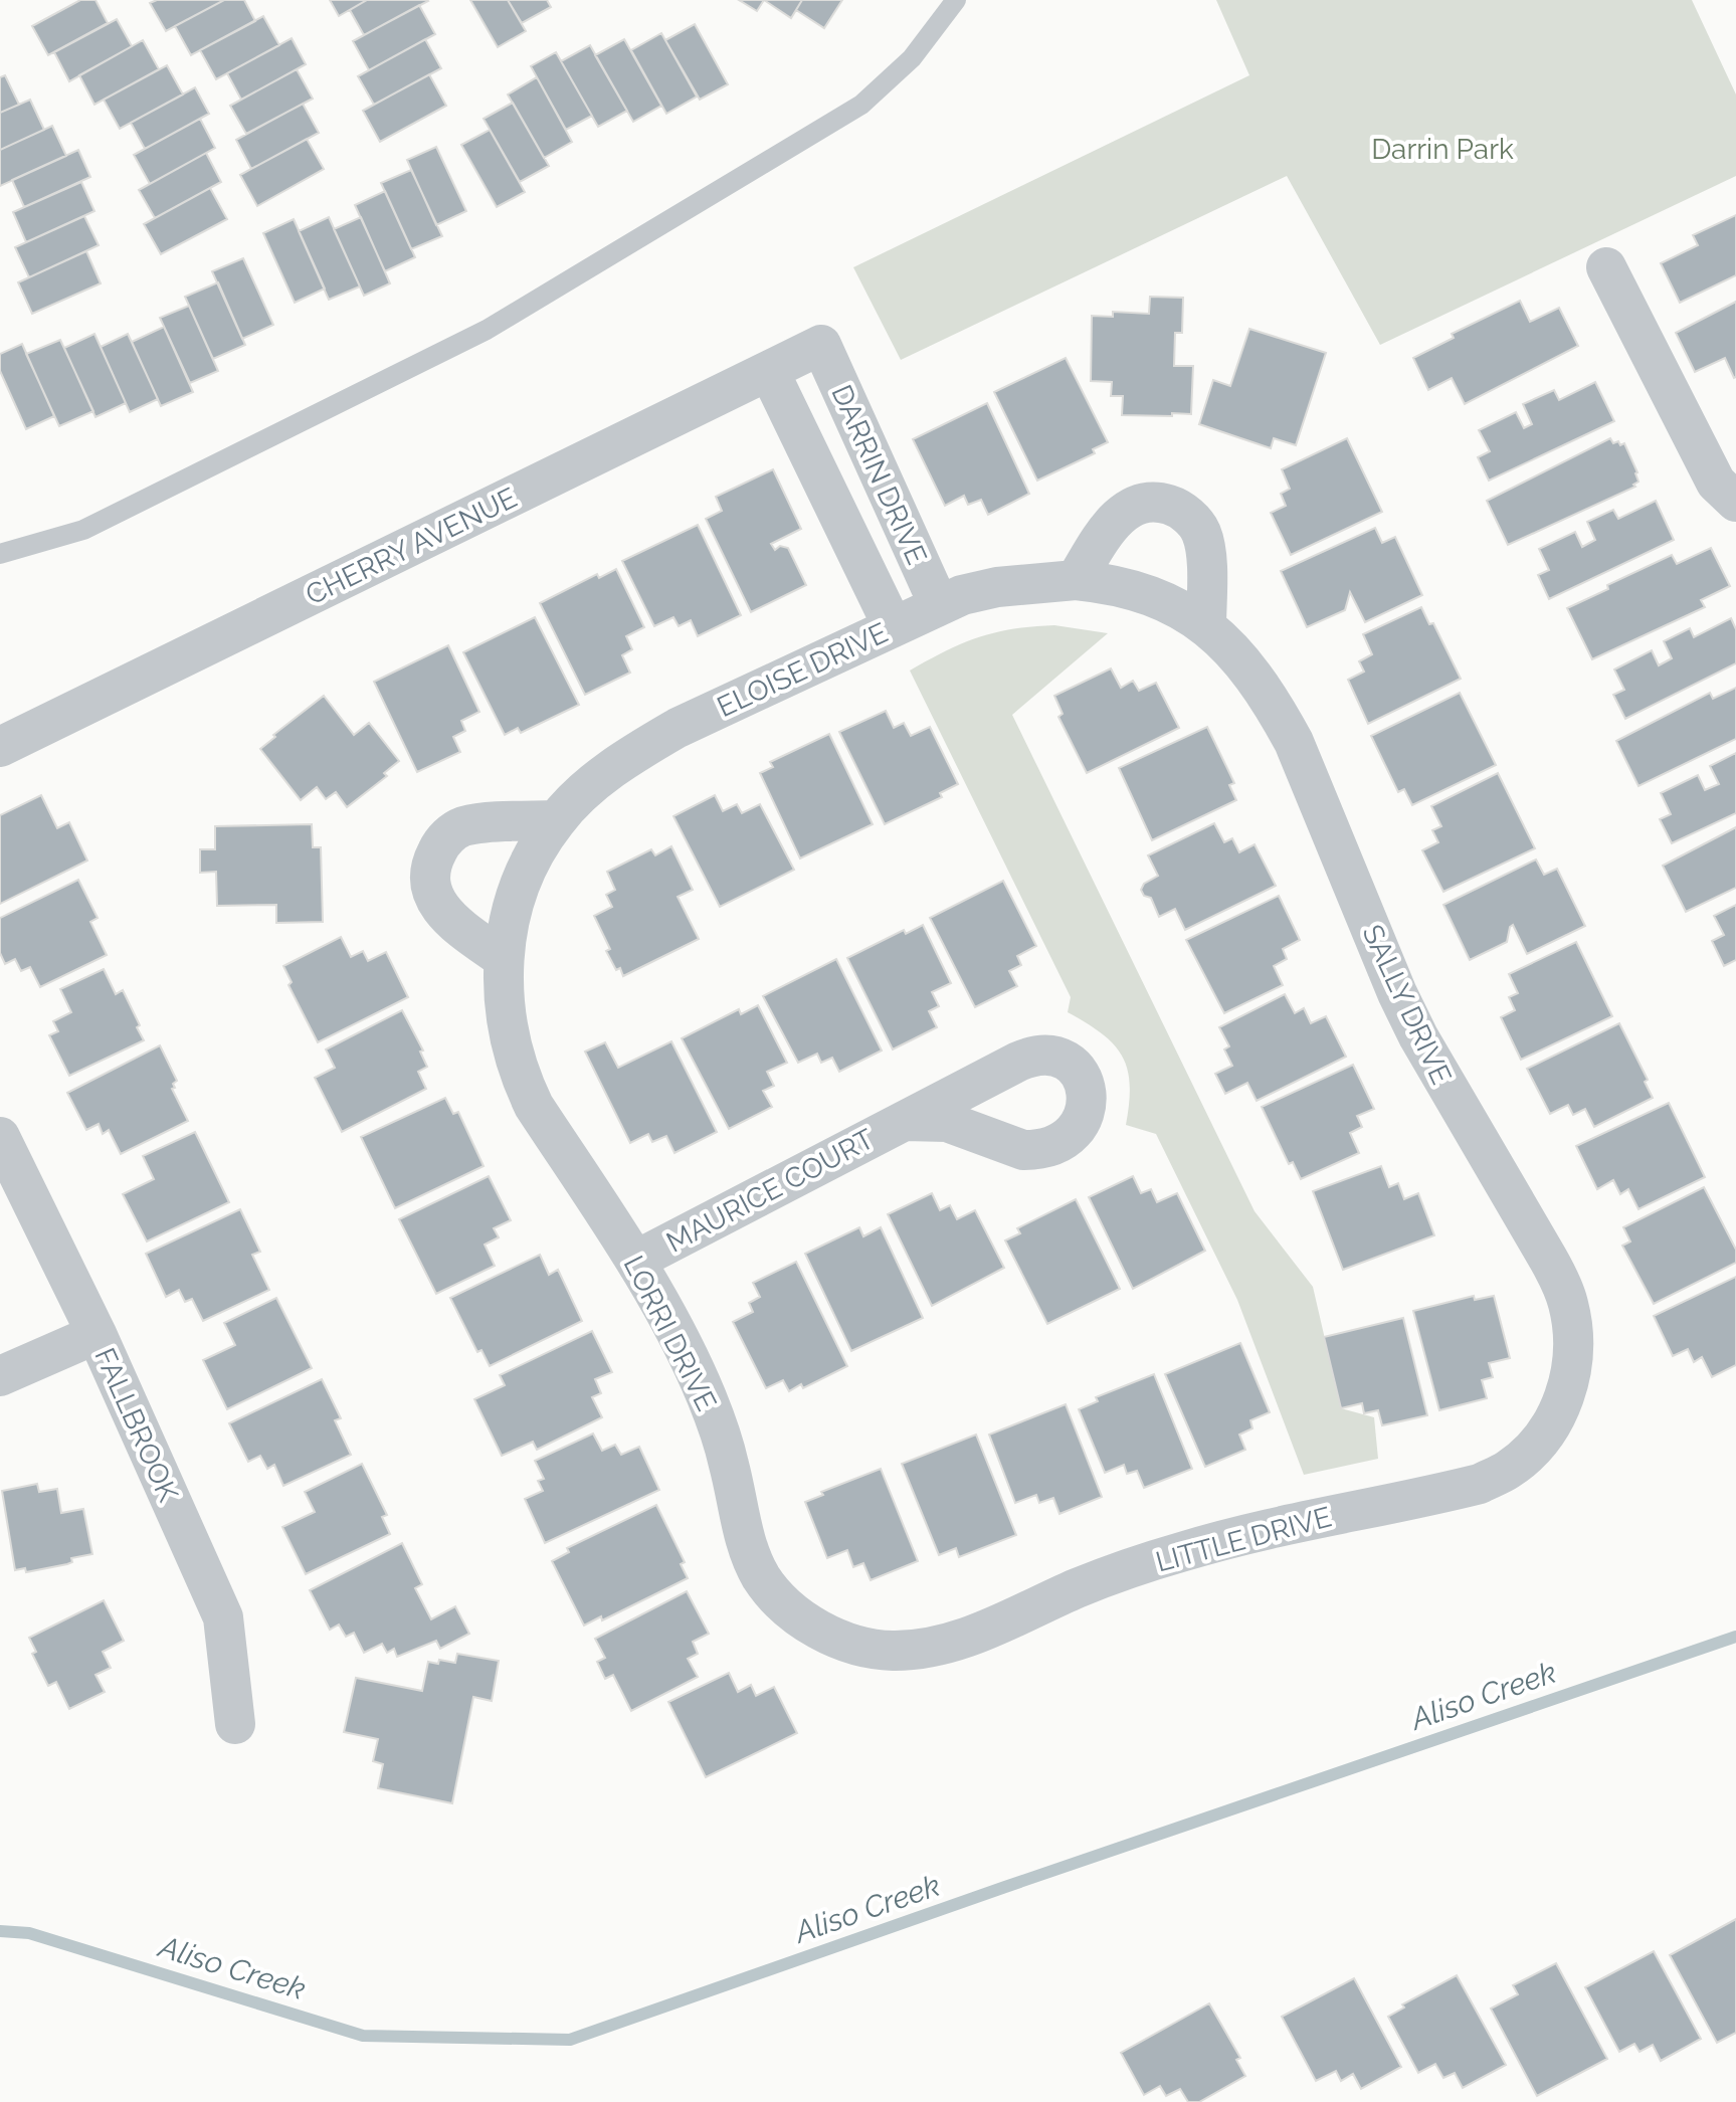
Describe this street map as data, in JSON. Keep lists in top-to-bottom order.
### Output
{
  "streets": {
    "street": [
      "DARRIN DRIVE",
      "CHERRY AVENUE",
      "ELOISE DRIVE",
      "SALLY DRIVE",
      "MAURICE COURT",
      "LORRI DRIVE",
      "FALLBROOK",
      "LITTLE DRIVE"
    ]
  },
  "crossings": [
    ["DARRIN DRIVE", "CHERRY AVENUE"],
    ["DARRIN DRIVE", "ELOISE DRIVE"],
    ["ELOISE DRIVE", "SALLY DRIVE"],
    ["ELOISE DRIVE", "LORRI DRIVE"],
    ["SALLY DRIVE", "LITTLE DRIVE"],
    ["MAURICE COURT", "LORRI DRIVE"],
    ["LORRI DRIVE", "LITTLE DRIVE"]
  ],
  "water": ["Aliso Creek"],
  "parks": ["Darrin Park"]
}
